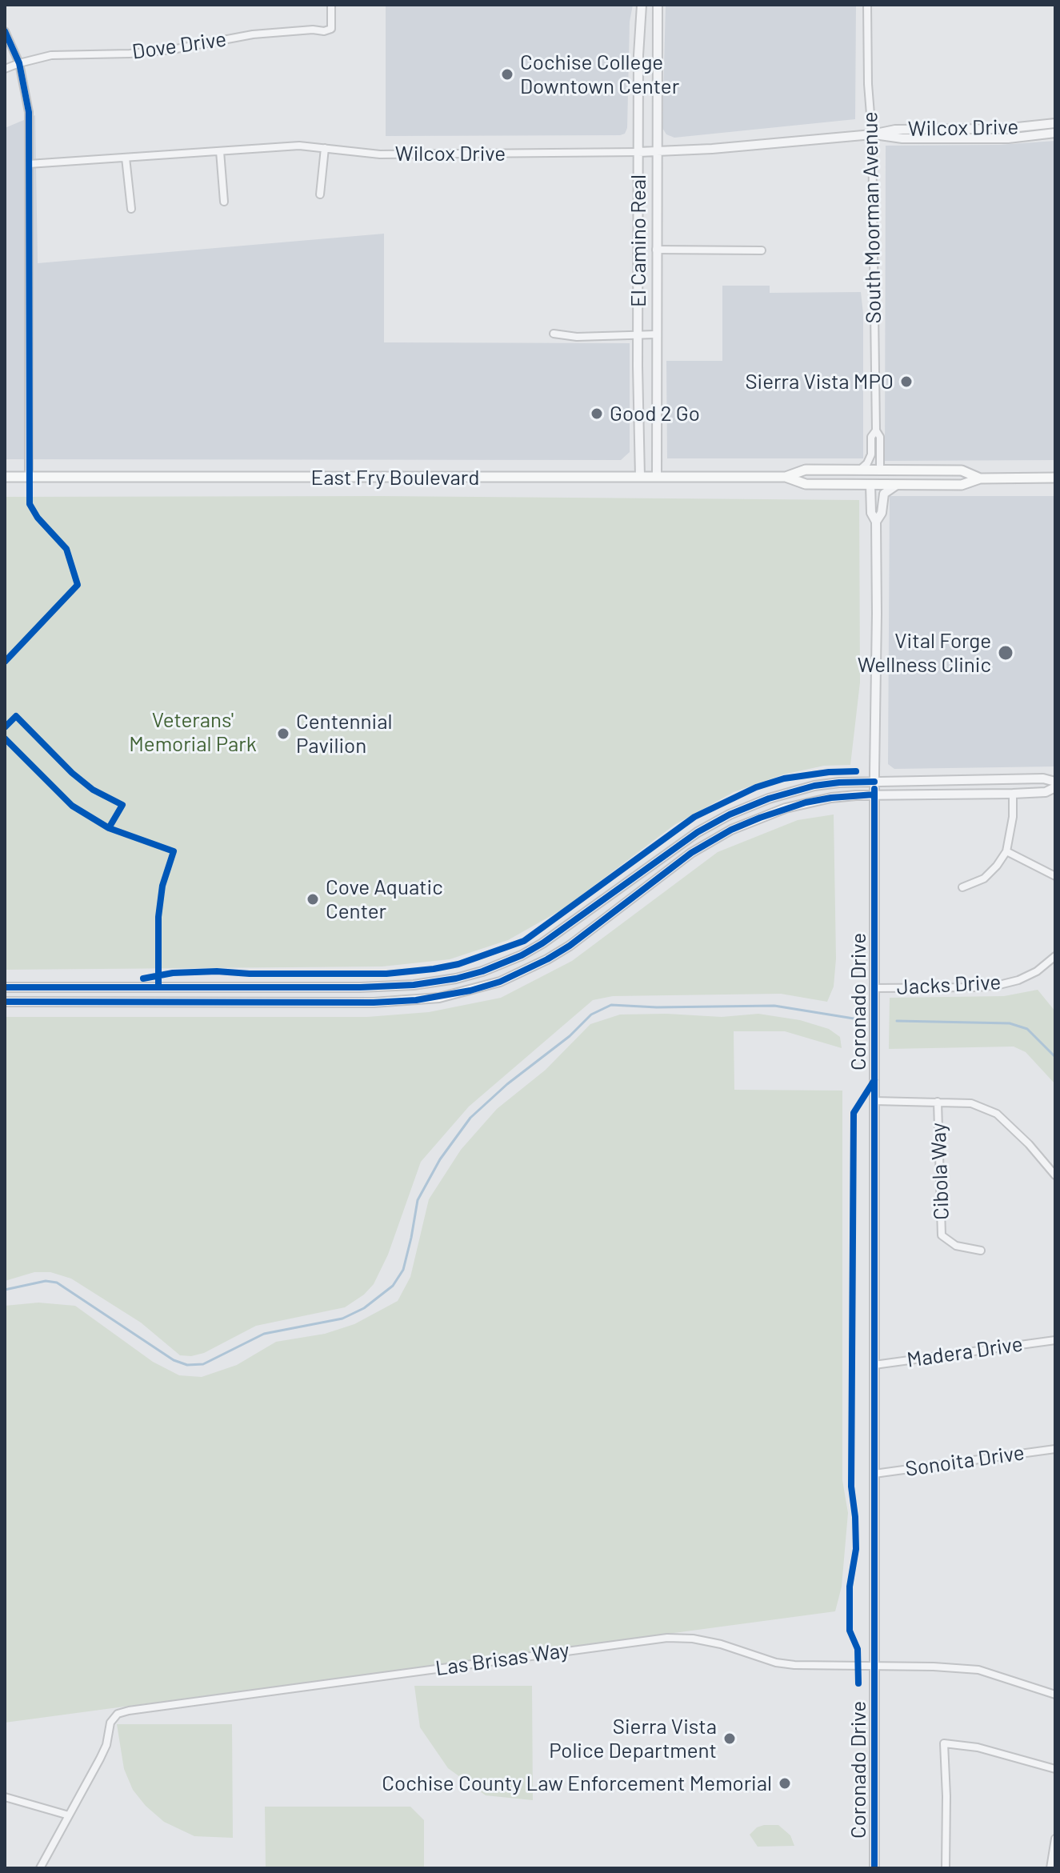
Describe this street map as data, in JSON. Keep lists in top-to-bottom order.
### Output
{
  "streets": {
    "main road": ["East Fry Boulevard"],
    "street": [
      "Dove Drive",
      "Wilcox Drive",
      "South Moorman Avenue",
      "El Camino Real",
      "Jacks Drive",
      "Coronado Drive",
      "Cibola Way",
      "Madera Drive",
      "Sonoita Drive",
      "Las Brisas Way"
    ]
  },
  "crossings": [
    ["Wilcox Drive", "South Moorman Avenue"],
    ["Wilcox Drive", "El Camino Real"],
    ["South Moorman Avenue", "East Fry Boulevard"],
    ["El Camino Real", "East Fry Boulevard"],
    ["Jacks Drive", "Coronado Drive"],
    ["Coronado Drive", "Madera Drive"],
    ["Coronado Drive", "Sonoita Drive"],
    ["Coronado Drive", "Las Brisas Way"]
  ],
  "parks": ["Veterans' Memorial Park"],
  "places": [
    "Cochise College Downtown Center",
    "Sierra Vista MPO",
    "Good 2 Go",
    "Vital Forge Wellness Clinic",
    "Centennial Pavilion",
    "Cove Aquatic Center",
    "Sierra Vista Police Department",
    "Cochise County Law Enforcement Memorial"
  ]
}
